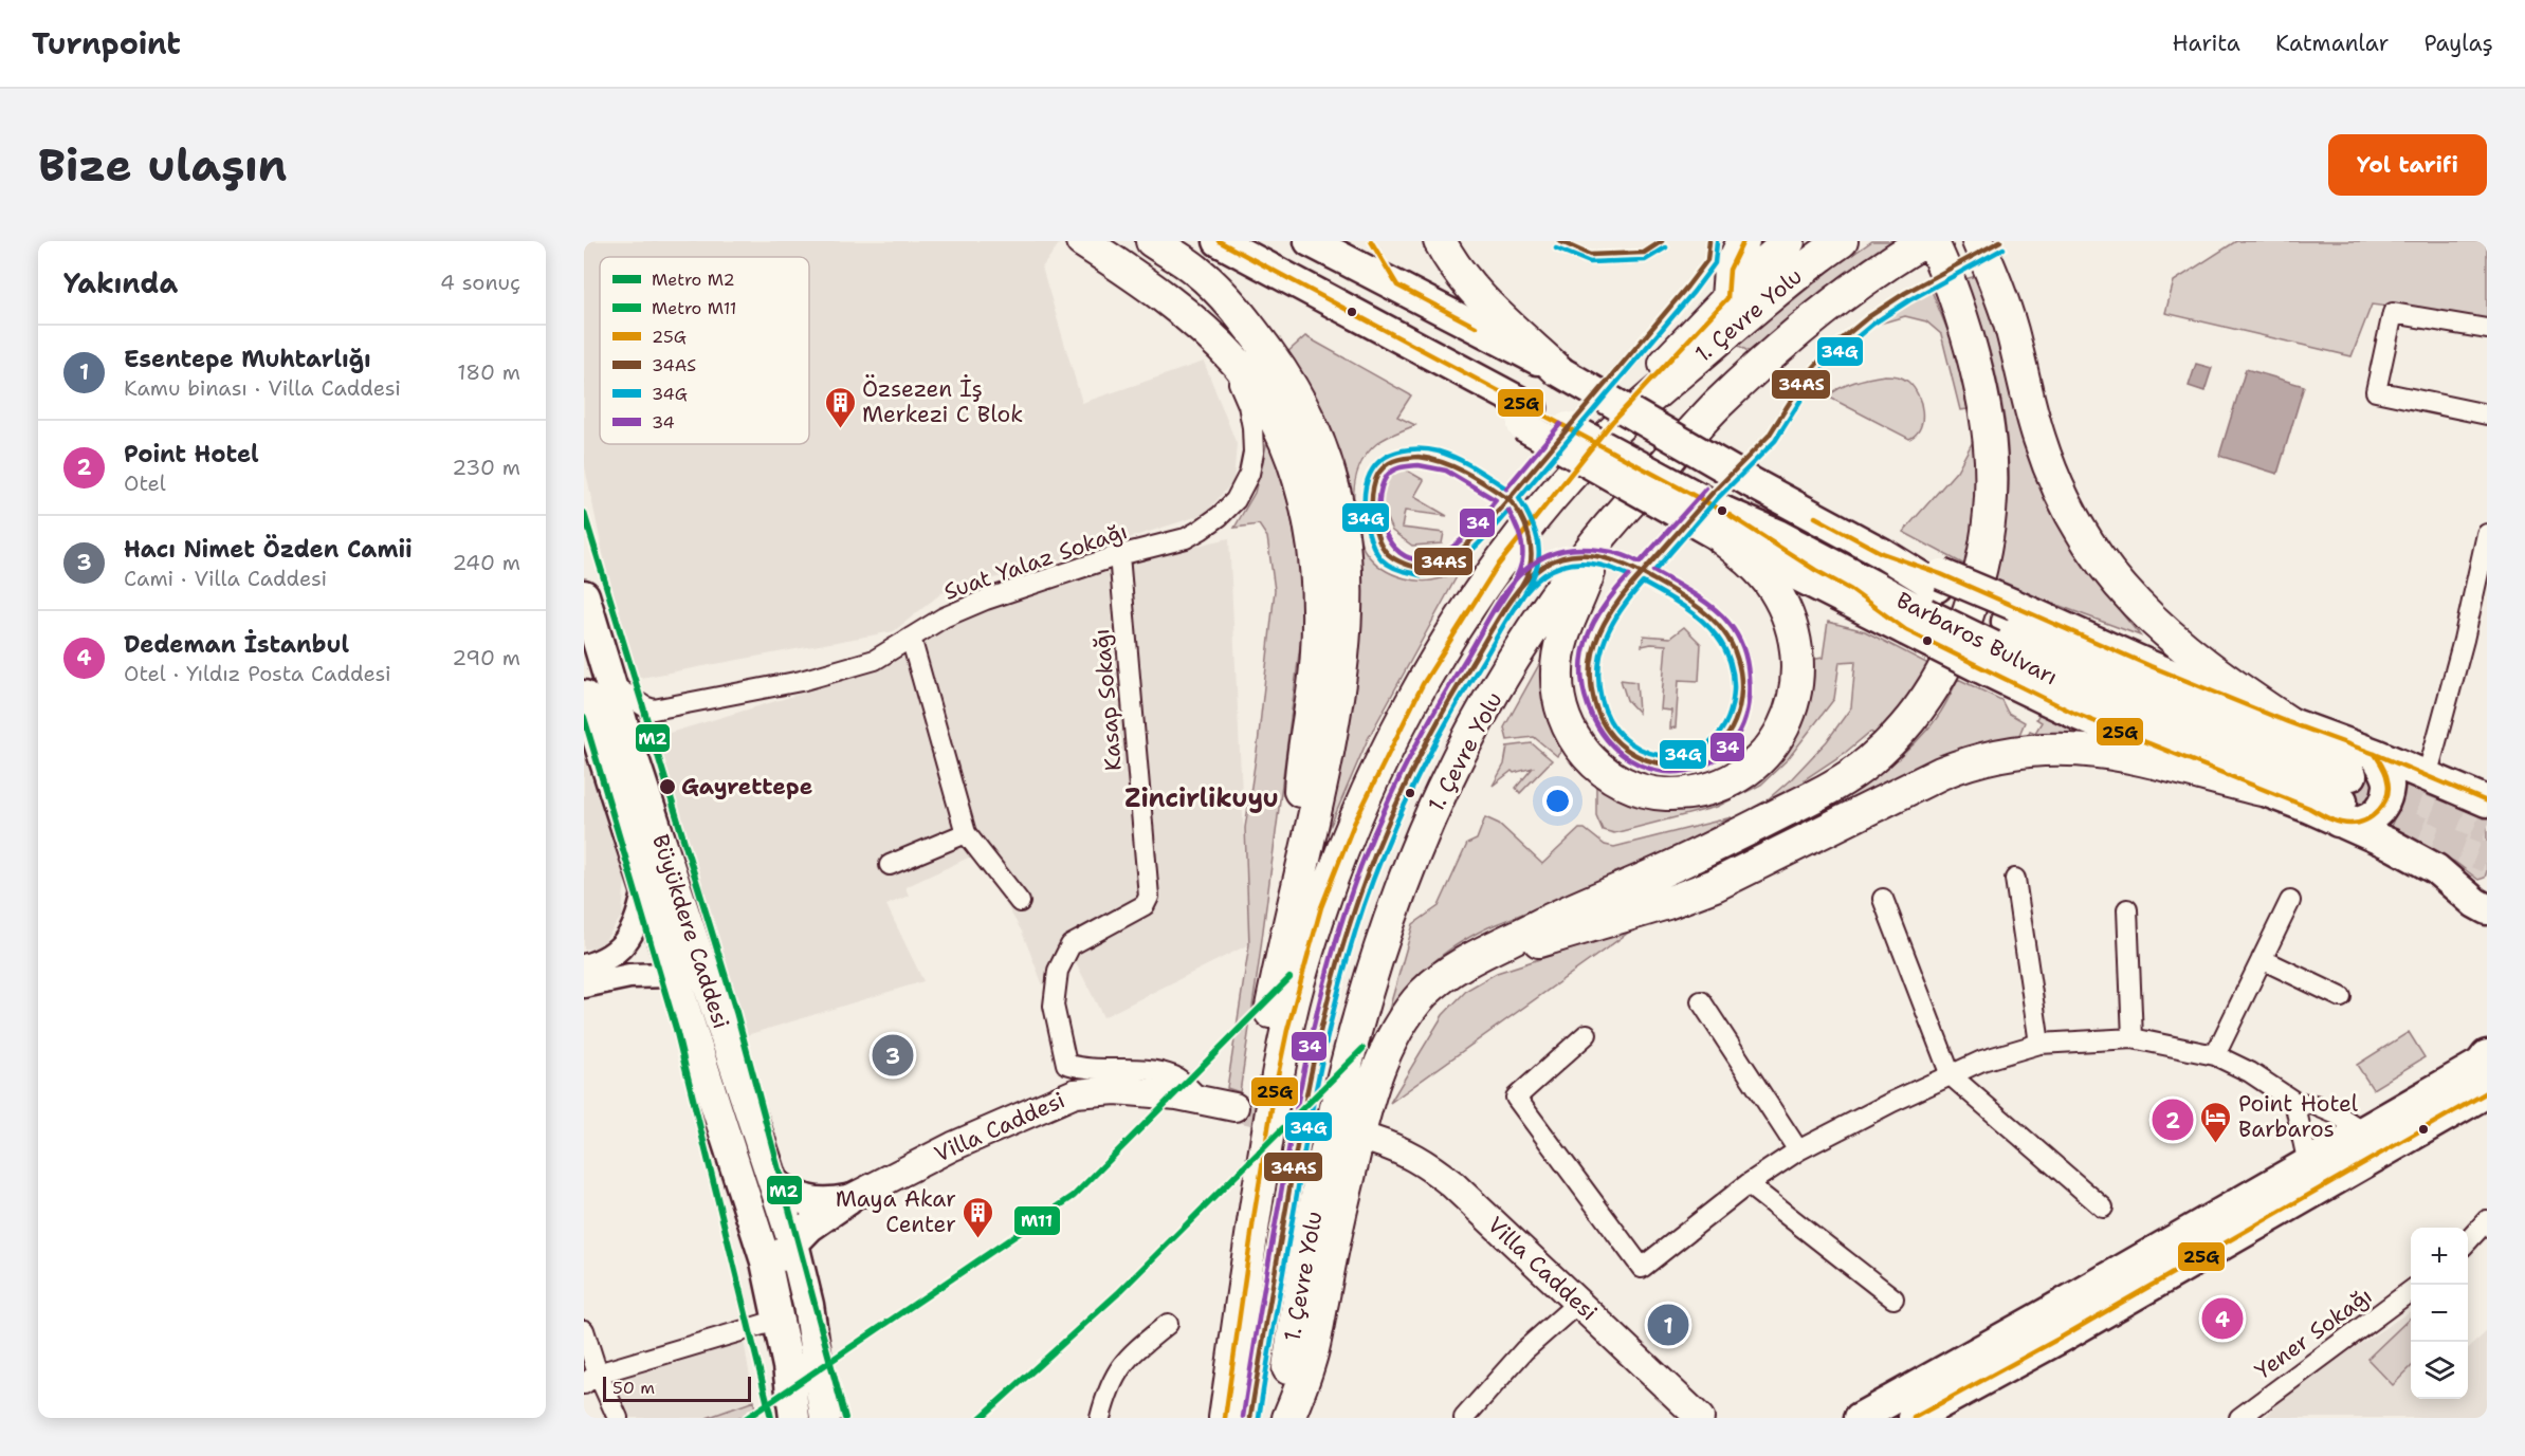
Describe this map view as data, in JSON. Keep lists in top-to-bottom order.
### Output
{
  "streets": {
    "highway": ["1. Çevre Yolu"],
    "main road": ["Barbaros Bulvarı", "Büyükdere Caddesi", "Villa Caddesi"],
    "street": ["Suat Yalaz Sokağı", "Kasap Sokağı", "Yener Sokağı"]
  },
  "crossings": [
    ["Suat Yalaz Sokağı", "Kasap Sokağı"],
    ["Suat Yalaz Sokağı", "Büyükdere Caddesi"],
    ["Kasap Sokağı", "Villa Caddesi"]
  ],
  "districts": ["Zincirlikuyu"],
  "places": {
    "building": ["Özsezen İş Merkezi C Blok", "Maya Akar Center"],
    "other": ["Gayrettepe"],
    "hotel": ["Point Hotel Barbaros"]
  },
  "lines": [
    "transit line 25G",
    "transit line 34AS",
    "transit line 34G",
    "transit line 34",
    "metro line M2",
    "metro line M11"
  ],
  "legend": [
    "Metro M2",
    "Metro M11",
    "25G",
    "34AS",
    "34G",
    "34"
  ],
  "scale_bar": "50 m",
  "page": {
    "header": "Turnpoint",
    "nav": ["Harita", "Katmanlar", "Paylaş"],
    "buttons": "Yol tarifi",
    "title": "Bize ulaşın",
    "heading": ["Yakında", "4 sonuç"],
    "list": [
      {
        "mark": "1",
        "name": "Esentepe Muhtarlığı",
        "note": "Kamu binası · Villa Caddesi",
        "value": "180 m"
      },
      {
        "mark": "2",
        "name": "Point Hotel",
        "note": "Otel",
        "value": "230 m"
      },
      {
        "mark": "3",
        "name": "Hacı Nimet Özden Camii",
        "note": "Cami · Villa Caddesi",
        "value": "240 m"
      },
      {
        "mark": "4",
        "name": "Dedeman İstanbul",
        "note": "Otel · Yıldız Posta Caddesi",
        "value": "290 m"
      }
    ],
    "pins": [
      "3",
      "2",
      "4",
      "1"
    ],
    "map_buttons": ["+", "−"],
    "scale": "50 m"
  }
}
